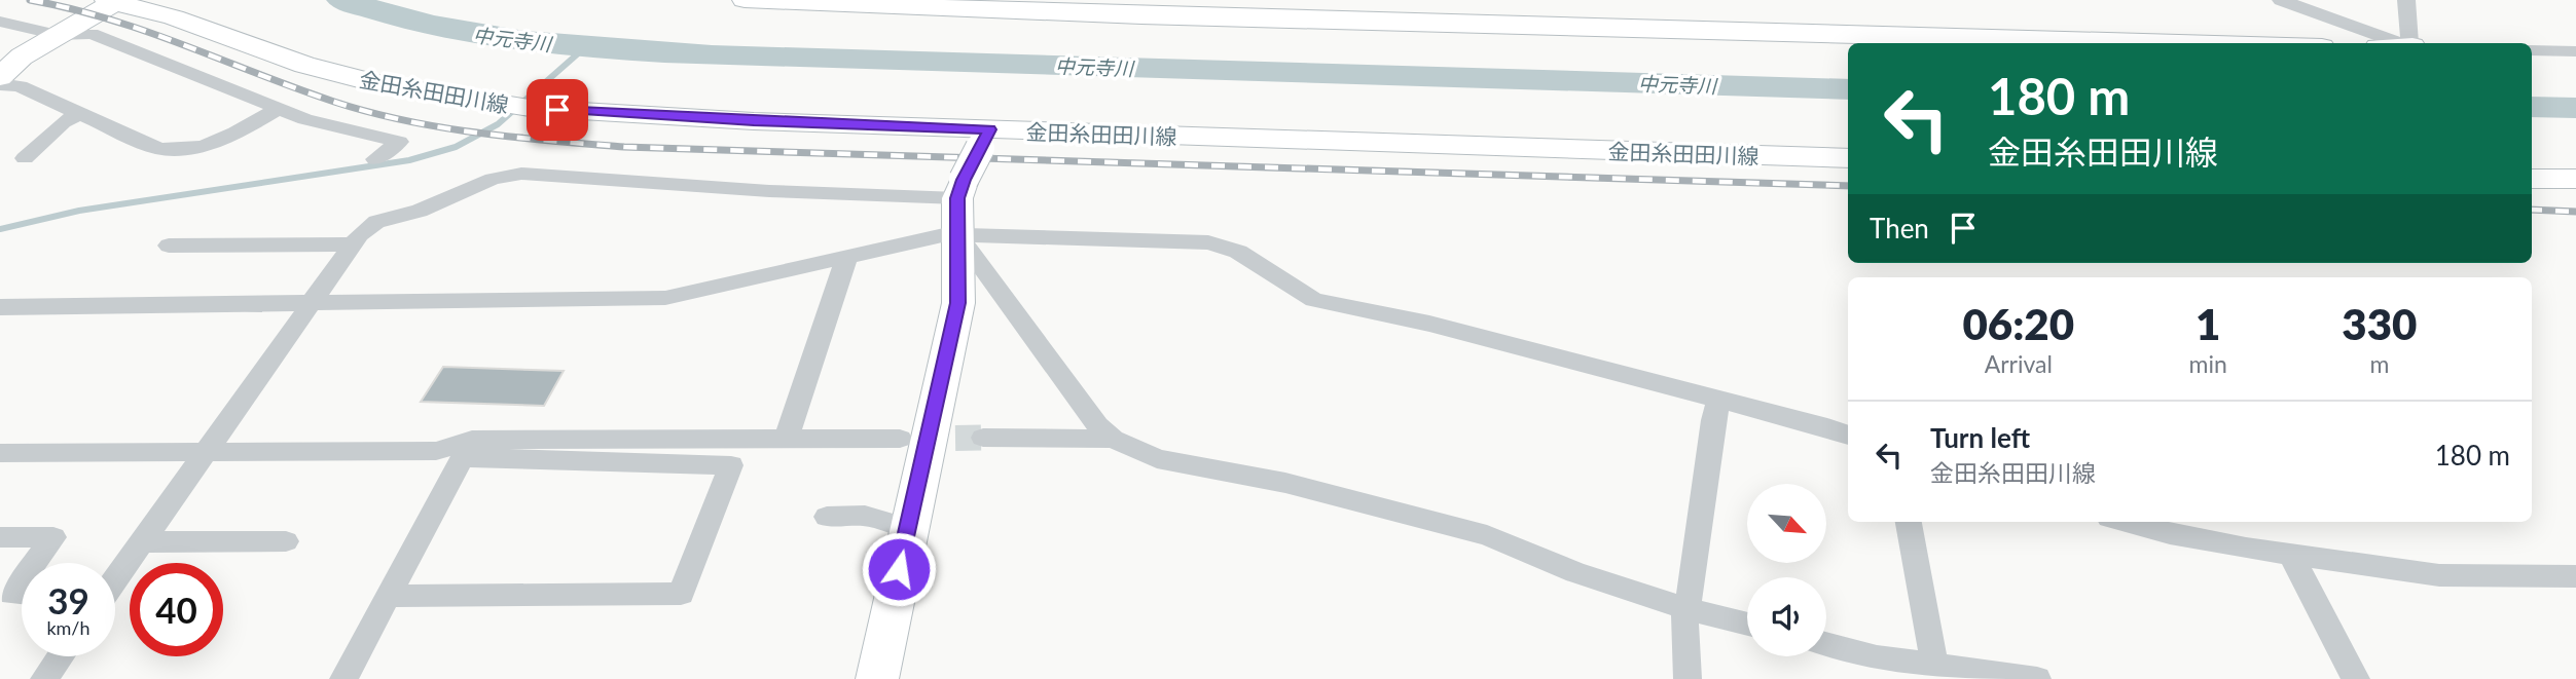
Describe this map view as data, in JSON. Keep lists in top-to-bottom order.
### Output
{
  "streets": {
    "street": ["金田糸田田川線"]
  },
  "water": ["中元寺川"],
  "north": "bottom right",
  "page": {
    "turn": ["180 m", "金田糸田田川線"],
    "then": "Then",
    "eta": [
      "06:20",
      "Arrival",
      "1",
      "min",
      "330",
      "m"
    ],
    "list": [
      {
        "name": "Turn left",
        "note": "金田糸田田川線",
        "value": "180 m"
      }
    ],
    "speed": "39 km/h",
    "limit": "40"
  }
}
